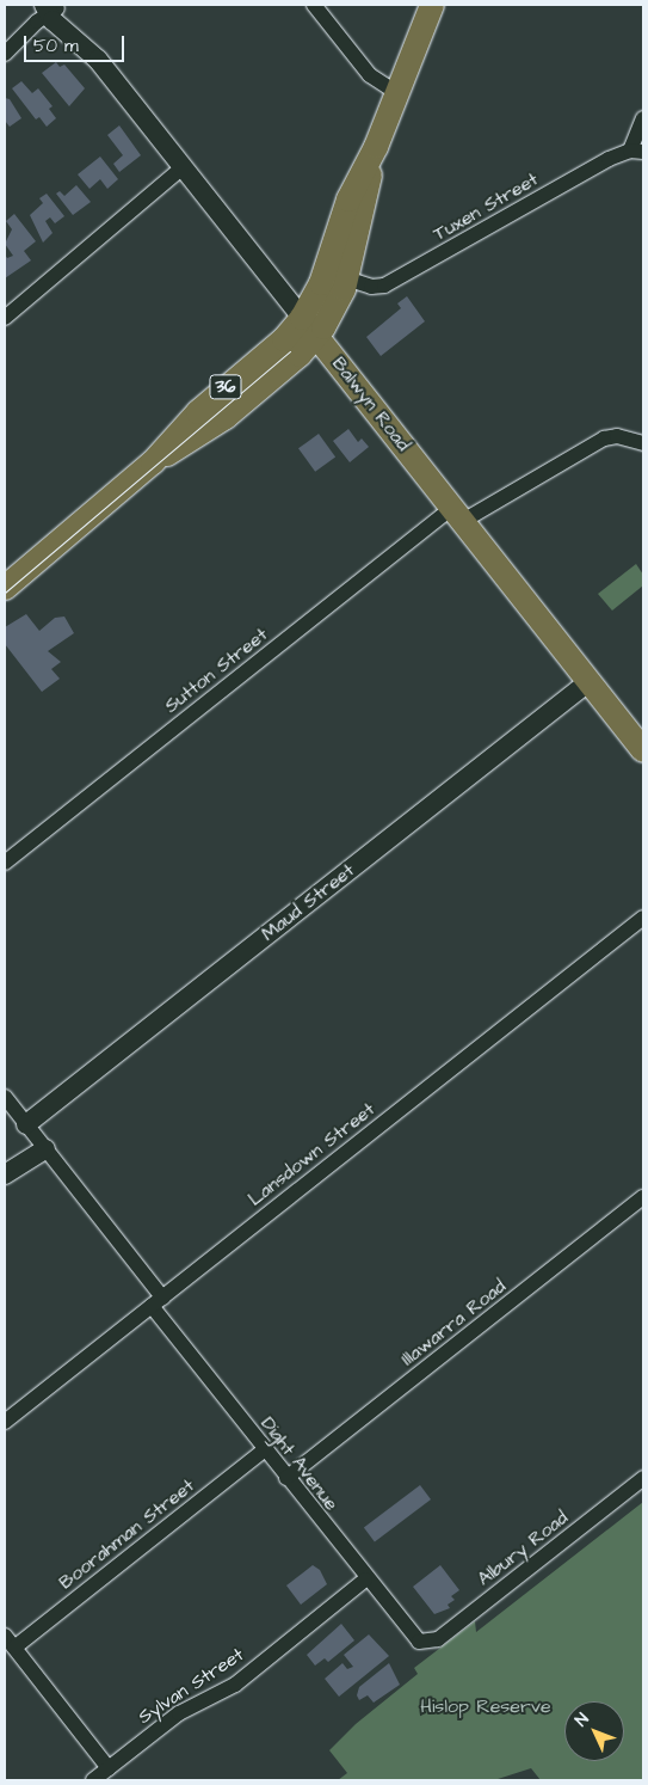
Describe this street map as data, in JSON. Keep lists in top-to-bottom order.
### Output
{
  "streets": {
    "main road": ["36", "Balwyn Road"],
    "street": [
      "Tuxen Street",
      "Sutton Street",
      "Maud Street",
      "Lansdown Street",
      "Illawarra Road",
      "Dight Avenue",
      "Boorahman Street",
      "Albury Road",
      "Sylvan Street"
    ]
  },
  "crossings": [
    ["Tuxen Street", "36"],
    ["36", "Balwyn Road"],
    ["Balwyn Road", "Sutton Street"],
    ["Balwyn Road", "Maud Street"],
    ["Maud Street", "Dight Avenue"],
    ["Lansdown Street", "Dight Avenue"],
    ["Illawarra Road", "Dight Avenue"],
    ["Dight Avenue", "Boorahman Street"],
    ["Dight Avenue", "Albury Road"],
    ["Dight Avenue", "Sylvan Street"]
  ],
  "parks": ["Hislop Reserve"],
  "scale_bar": "50 m",
  "north": "top left"
}
